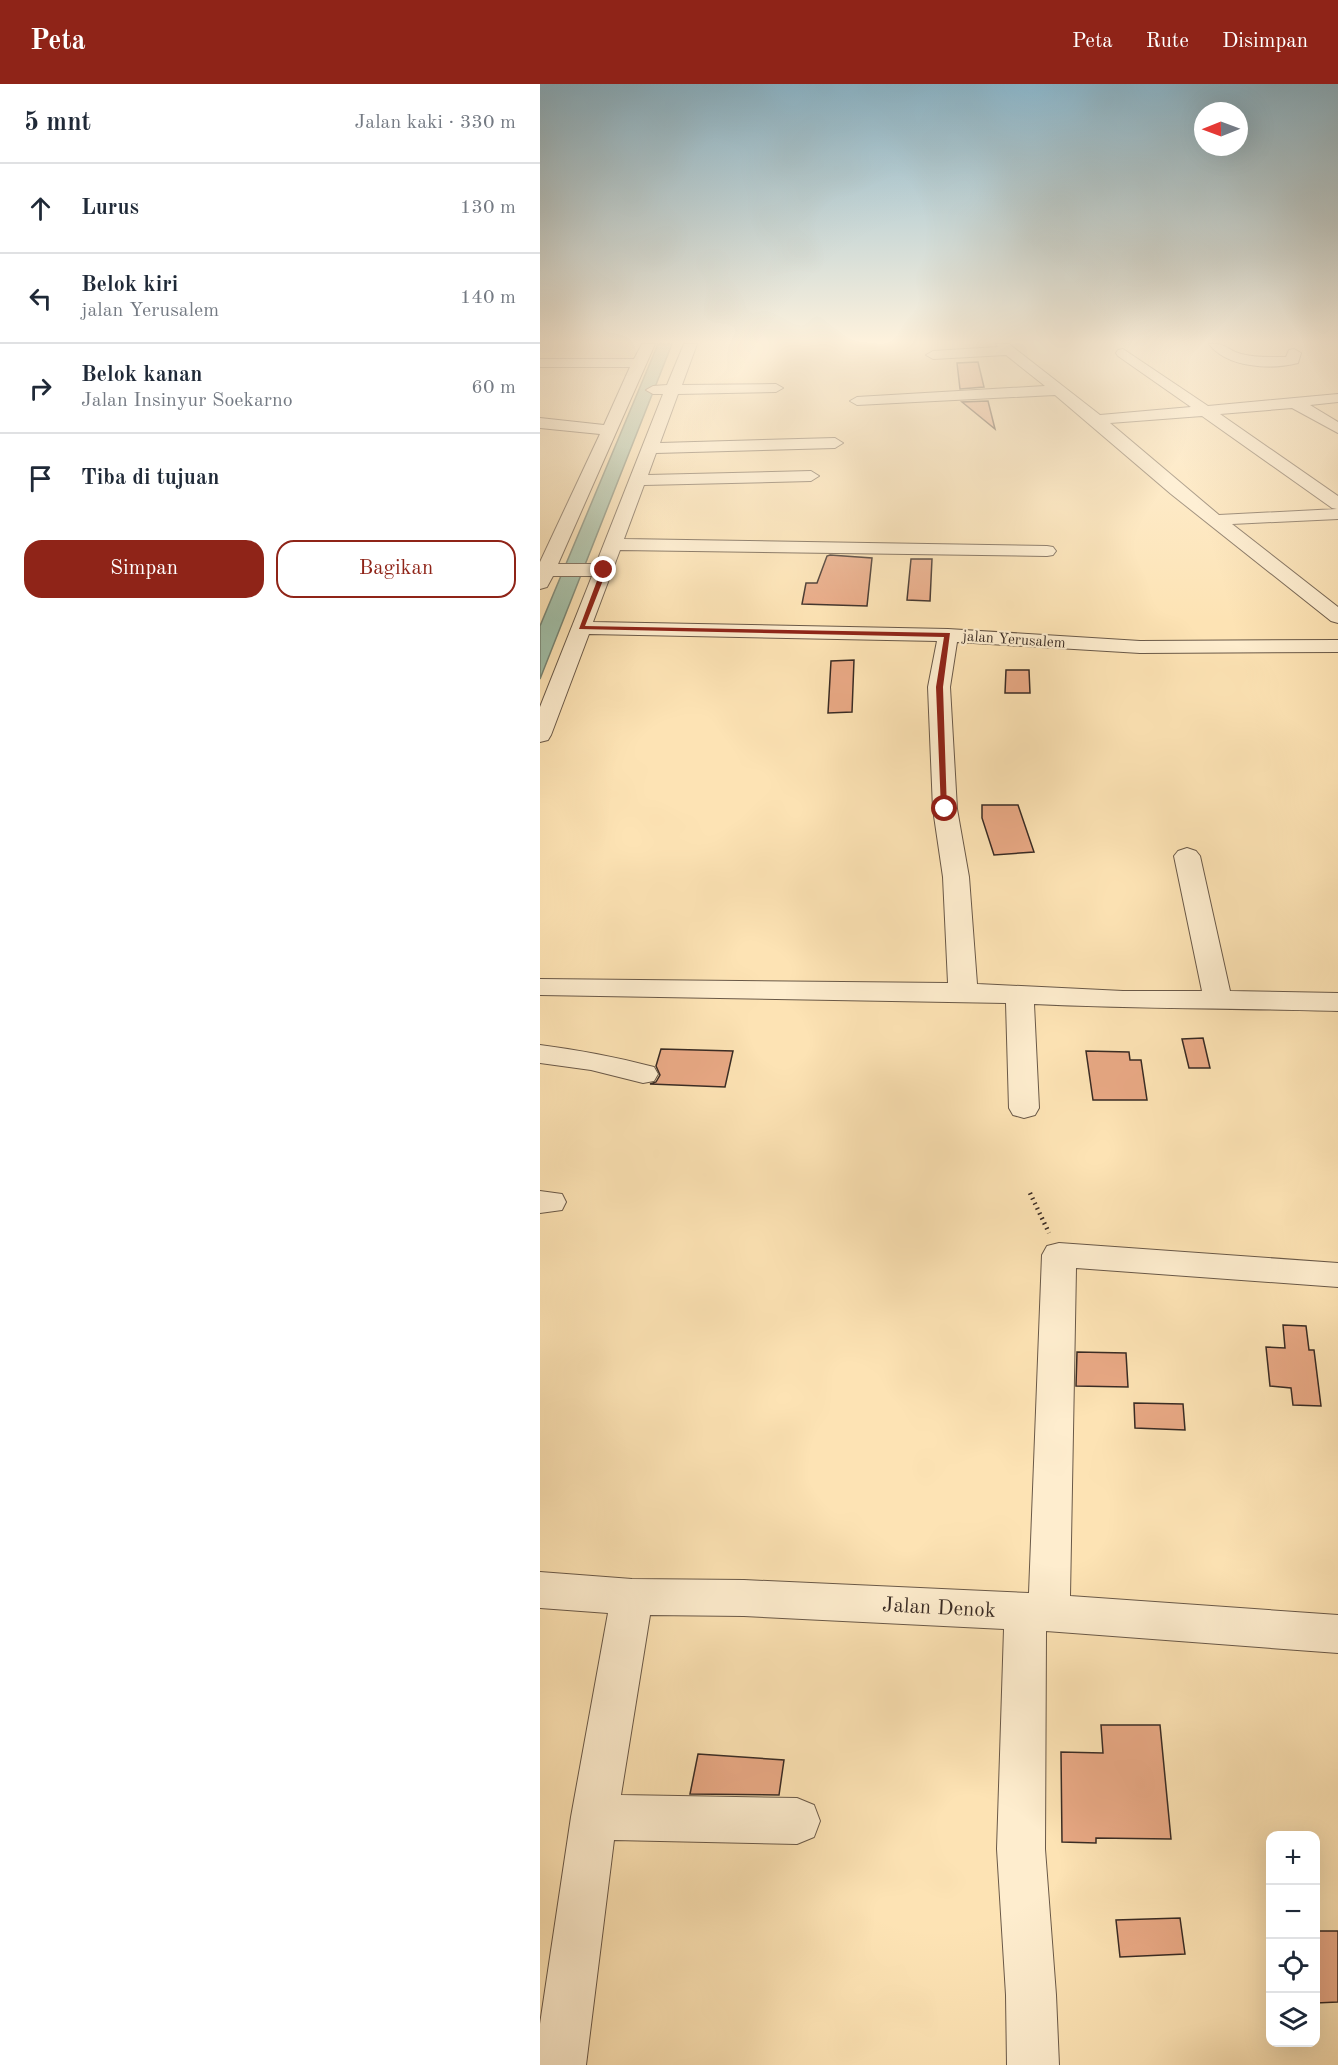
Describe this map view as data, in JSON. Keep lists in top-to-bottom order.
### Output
{
  "streets": {
    "street": ["jalan Yerusalem", "Jalan Denok"]
  },
  "north": "left",
  "page": {
    "header": "Peta",
    "nav": ["Peta", "Rute", "Disimpan"],
    "heading": ["5 mnt", "Jalan kaki · 330 m"],
    "list": [
      ["Lurus", "130 m"],
      ["Belok kiri", "jalan Yerusalem", "140 m"],
      ["Belok kanan", "Jalan Insinyur Soekarno", "60 m"],
      "Tiba di tujuan"
    ],
    "buttons": ["Simpan", "Bagikan"],
    "map_buttons": ["+", "−"]
  }
}
